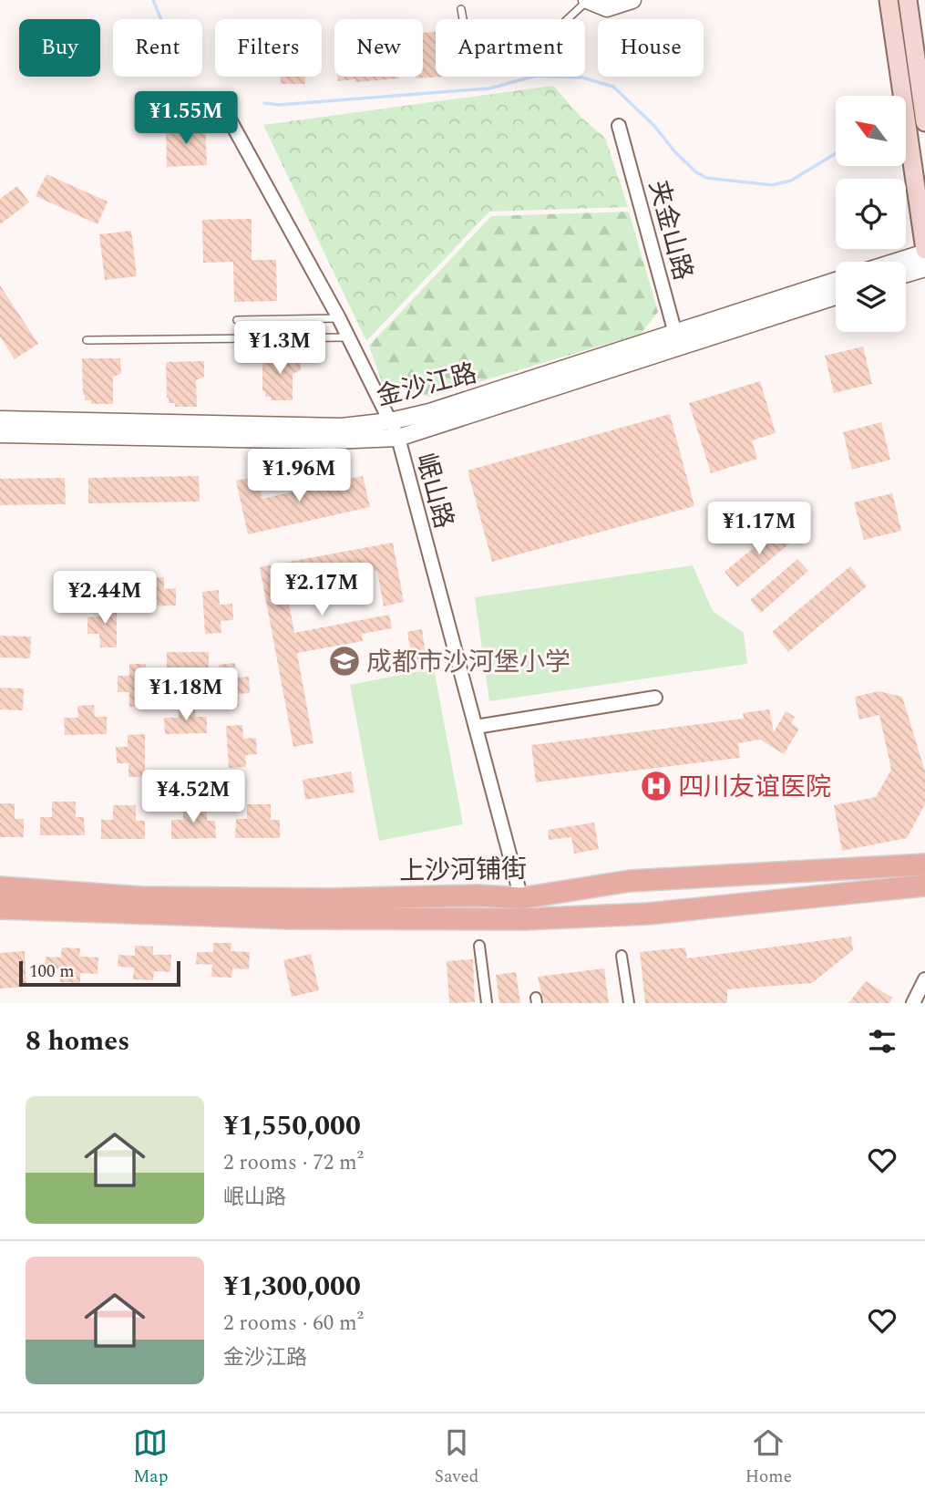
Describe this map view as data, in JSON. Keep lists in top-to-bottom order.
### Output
{
  "streets": {
    "main road": ["上沙河铺街"],
    "street": ["夹金山路", "金沙江路", "岷山路"]
  },
  "crossings": [
    ["夹金山路", "金沙江路"],
    ["金沙江路", "岷山路"],
    ["岷山路", "上沙河铺街"]
  ],
  "places": {
    "school or university": ["成都市沙河堡小学"],
    "hospital": ["四川友谊医院"]
  },
  "scale_bar": "100 m",
  "north": "top left",
  "page": {
    "chip": [
      "Buy",
      "Rent",
      "Filters",
      "New",
      "Apartment",
      "House"
    ],
    "price": [
      "¥1.55M",
      "¥1.3M",
      "¥1.96M",
      "¥1.17M",
      "¥2.17M",
      "¥2.44M",
      "¥1.18M",
      "¥4.52M"
    ],
    "scale": "100 m",
    "heading": "8 homes",
    "list": [
      {
        "name": "¥1,550,000",
        "note": "2 rooms · 72 m² · 岷山路"
      },
      {
        "name": "¥1,300,000",
        "note": "2 rooms · 60 m² · 金沙江路"
      }
    ],
    "tabs": ["Map", "Saved", "Home"]
  }
}
